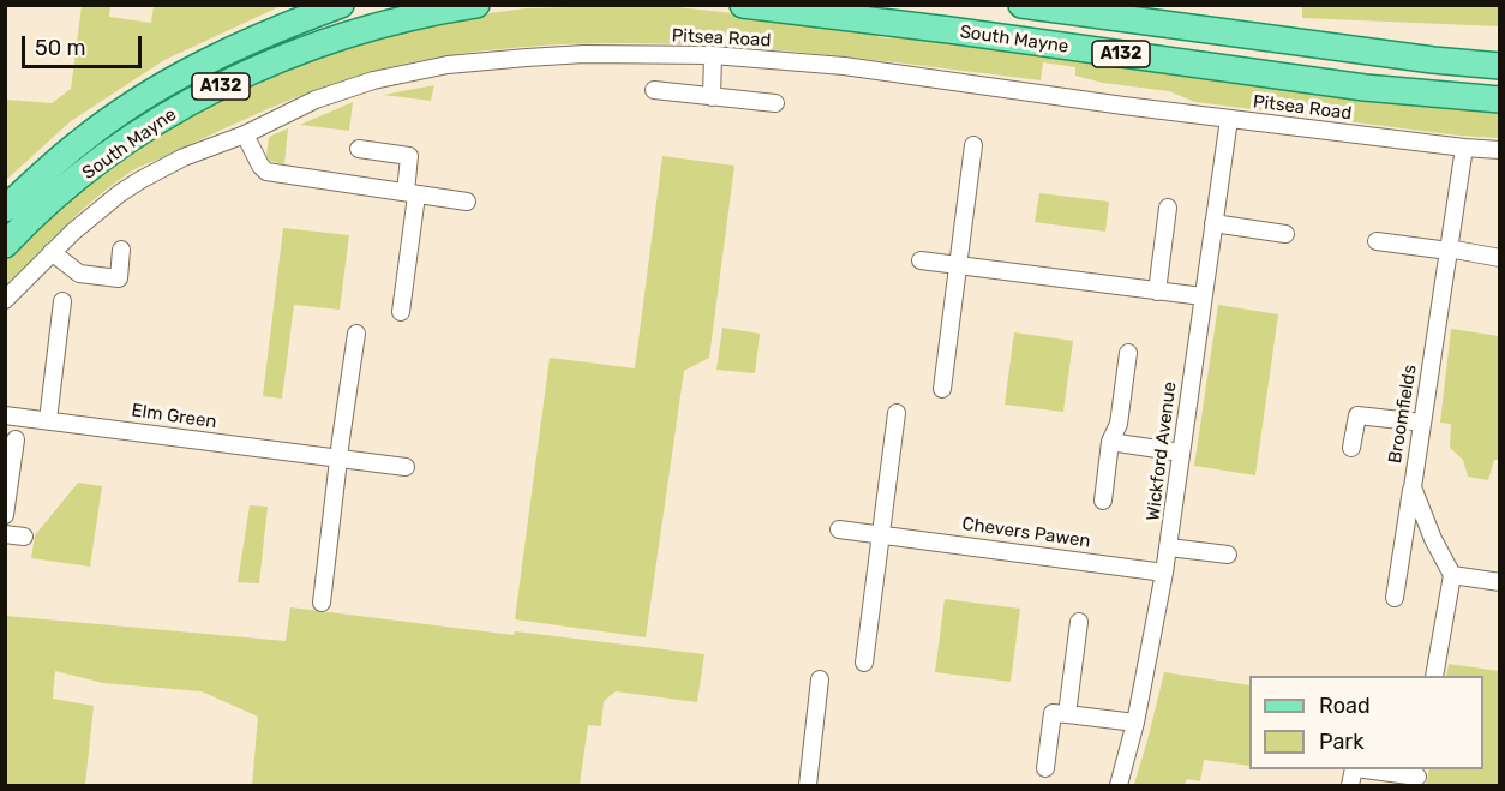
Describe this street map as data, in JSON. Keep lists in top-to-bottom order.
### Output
{
  "streets": {
    "main road": ["South Mayne", "A132"],
    "street": [
      "Pitsea Road",
      "Broomfields",
      "Elm Green",
      "Wickford Avenue",
      "Chevers Pawen"
    ]
  },
  "crossings": [
    ["Pitsea Road", "Broomfields"],
    ["Pitsea Road", "Wickford Avenue"],
    ["Wickford Avenue", "Chevers Pawen"]
  ],
  "legend": ["Road", "Park"],
  "scale_bar": "50 m"
}
